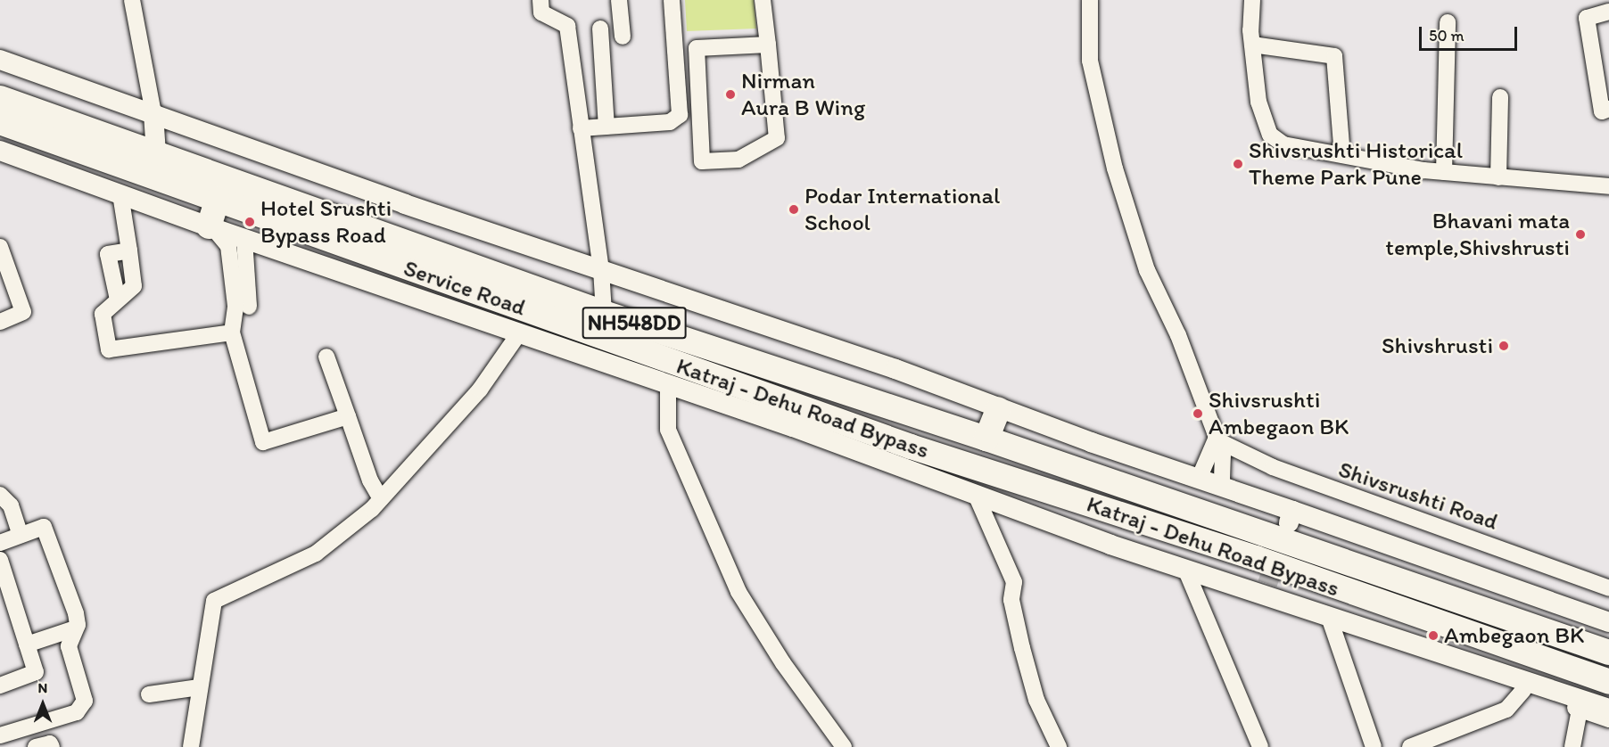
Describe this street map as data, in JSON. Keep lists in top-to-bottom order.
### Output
{
  "streets": {
    "highway": ["NH548DD", "Katraj - Dehu Road Bypass"],
    "street": ["Service Road", "Shivsrushti Road"]
  },
  "places": [
    "Nirman Aura B Wing",
    "Shivsrushti Historical Theme Park Pune",
    "Podar International School",
    "Hotel Srushti Bypass Road",
    "Bhavani mata temple,Shivshrusti",
    "Shivshrusti",
    "Shivsrushti Ambegaon BK",
    "Ambegaon BK"
  ],
  "scale_bar": "50 m",
  "north": "top"
}
